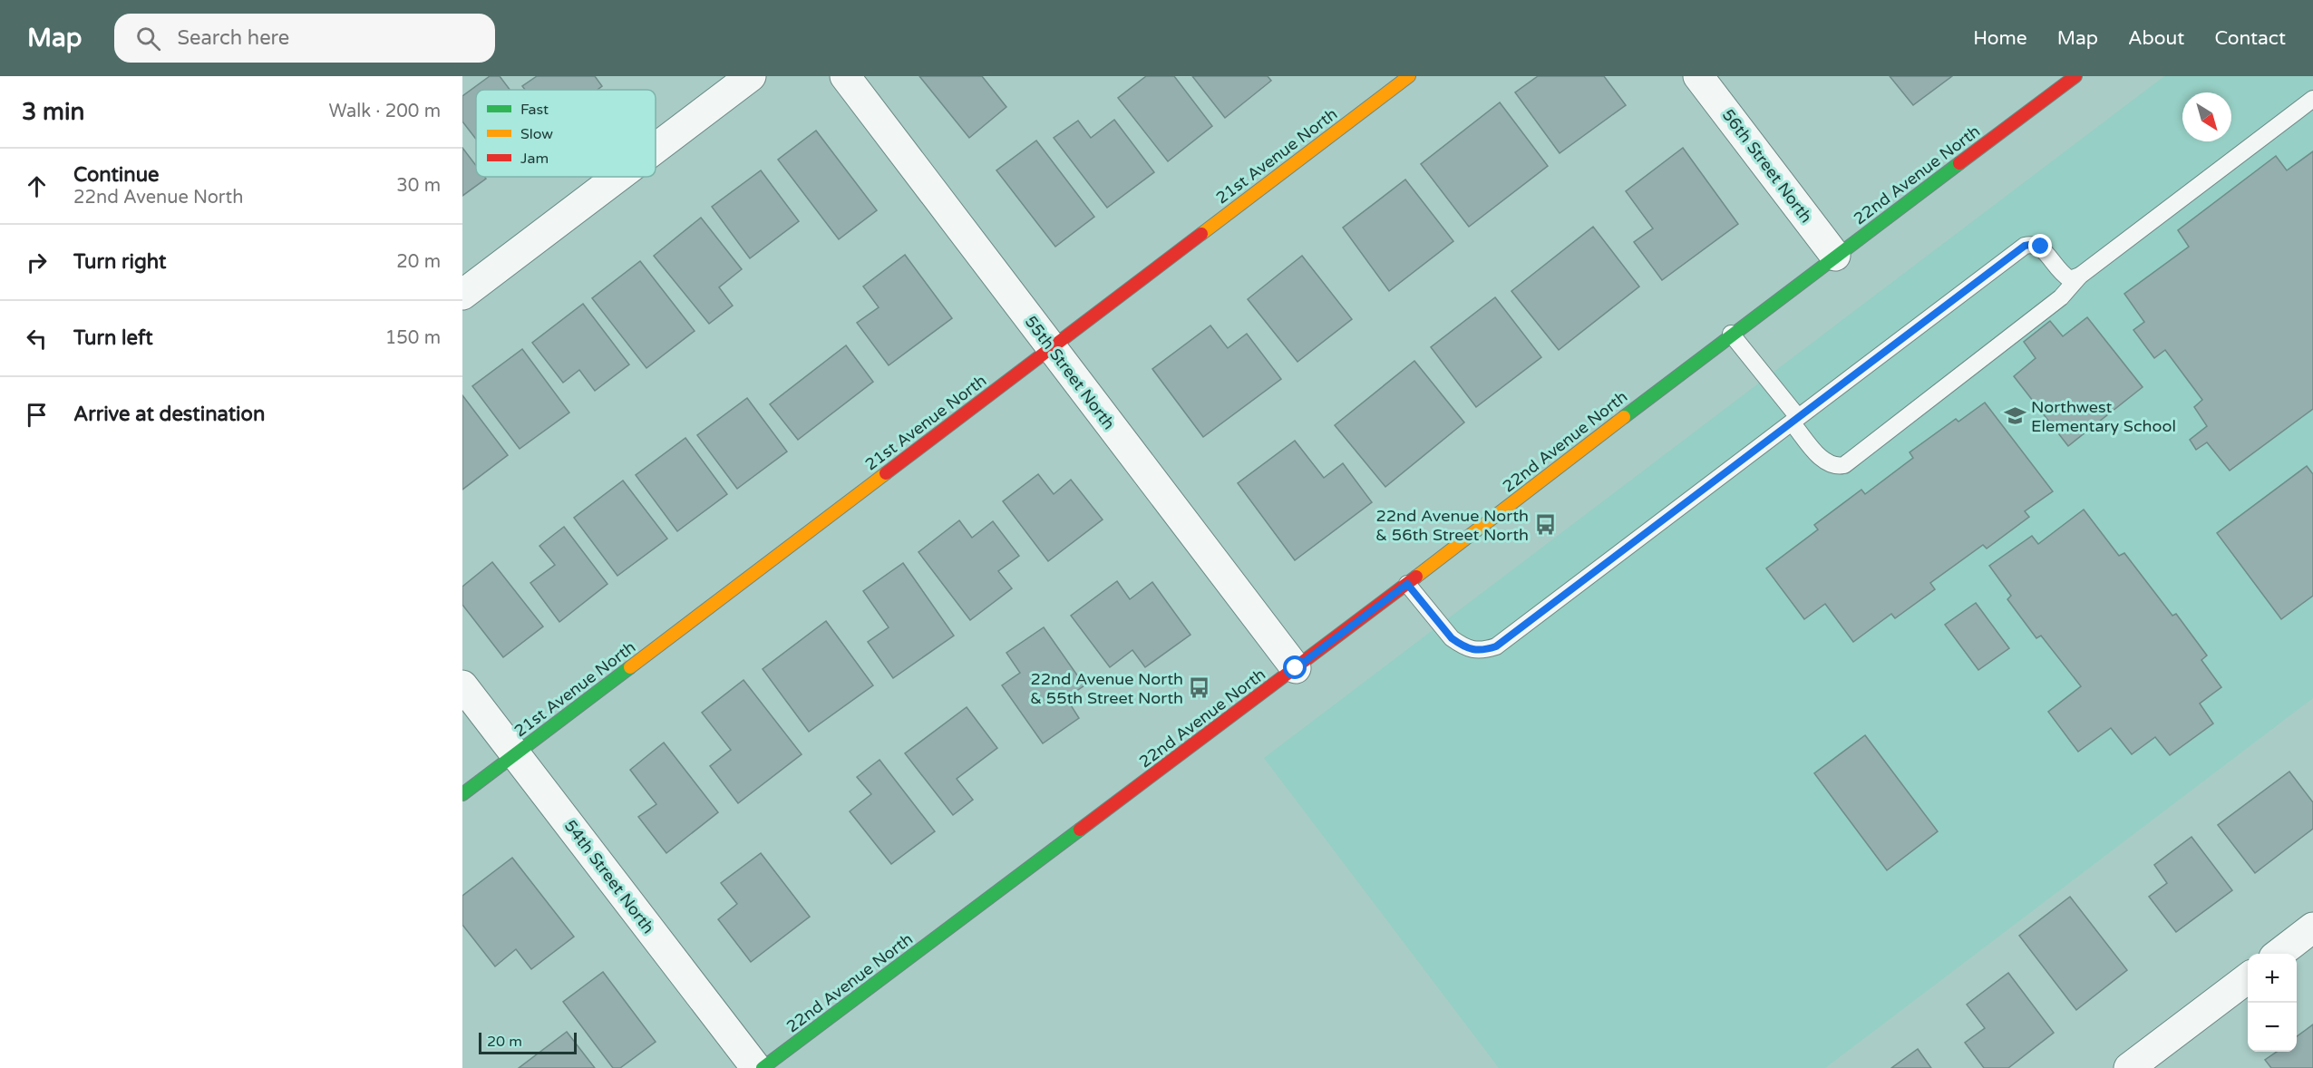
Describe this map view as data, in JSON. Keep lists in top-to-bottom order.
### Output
{
  "streets": {
    "main road": ["21st Avenue North", "22nd Avenue North"],
    "street": ["56th Street North", "55th Street North", "54th Street North"]
  },
  "crossings": [
    ["21st Avenue North", "55th Street North"],
    ["21st Avenue North", "54th Street North"],
    ["56th Street North", "22nd Avenue North"],
    ["22nd Avenue North", "55th Street North"]
  ],
  "places": {
    "school or university": ["Northwest Elementary School"],
    "bus stop": ["22nd Avenue North & 56th Street North", "22nd Avenue North & 55th Street North"]
  },
  "legend": ["Fast", "Slow", "Jam"],
  "scale_bar": "20 m",
  "north": "bottom right",
  "page": {
    "header": "Map",
    "search": "Search here",
    "nav": [
      "Home",
      "Map",
      "About",
      "Contact"
    ],
    "heading": ["3 min", "Walk · 200 m"],
    "list": [
      ["Continue", "22nd Avenue North", "30 m"],
      ["Turn right", "20 m"],
      ["Turn left", "150 m"],
      "Arrive at destination"
    ],
    "map_buttons": ["+", "−"],
    "scale": "20 m"
  }
}
